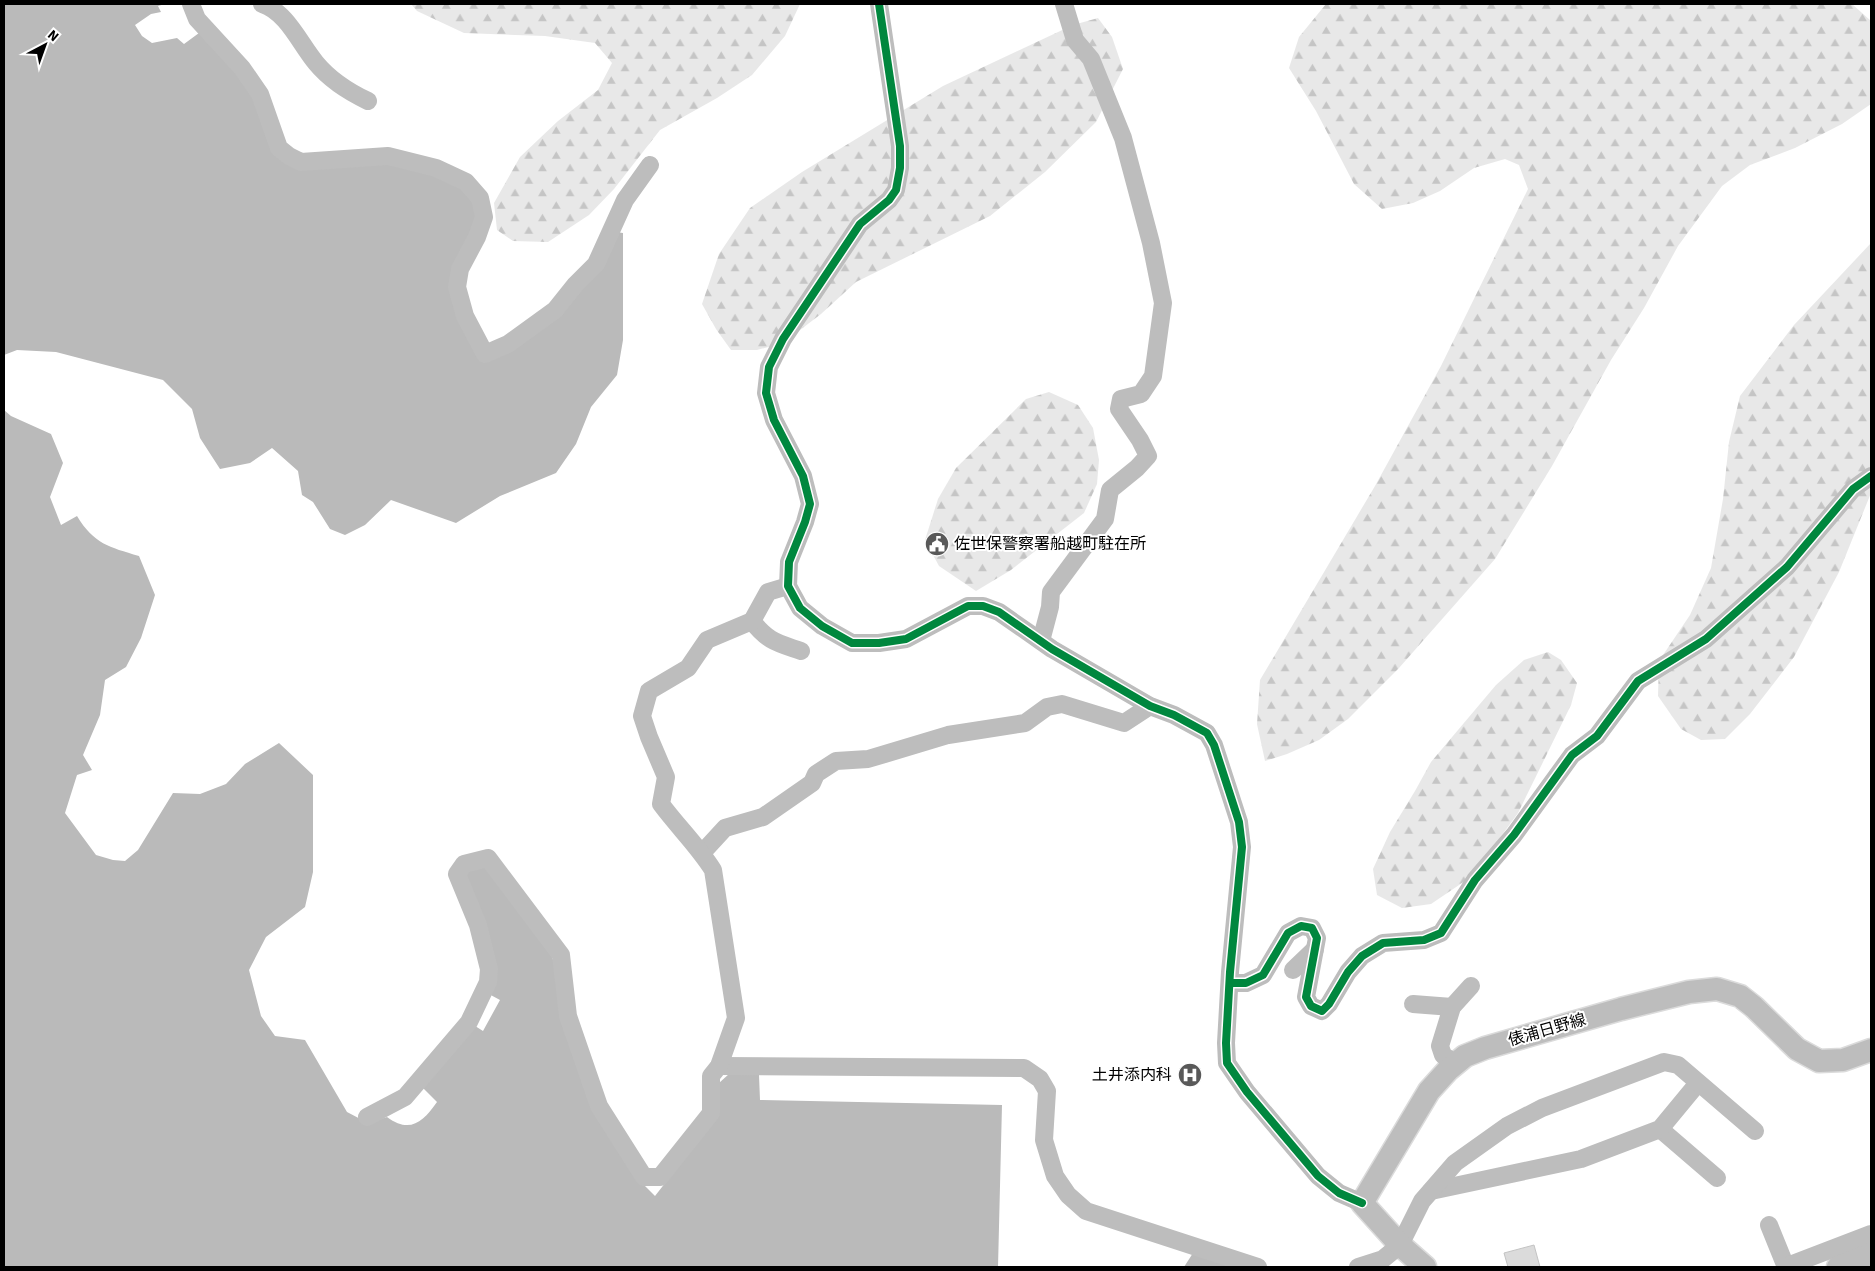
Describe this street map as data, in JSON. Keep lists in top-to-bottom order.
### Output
{
  "streets": {
    "main road": ["俵浦日野線"]
  },
  "places": {
    "public building": ["佐世保警察署船越町駐在所"],
    "hospital": ["土井添内科"]
  },
  "north": "top right"
}
